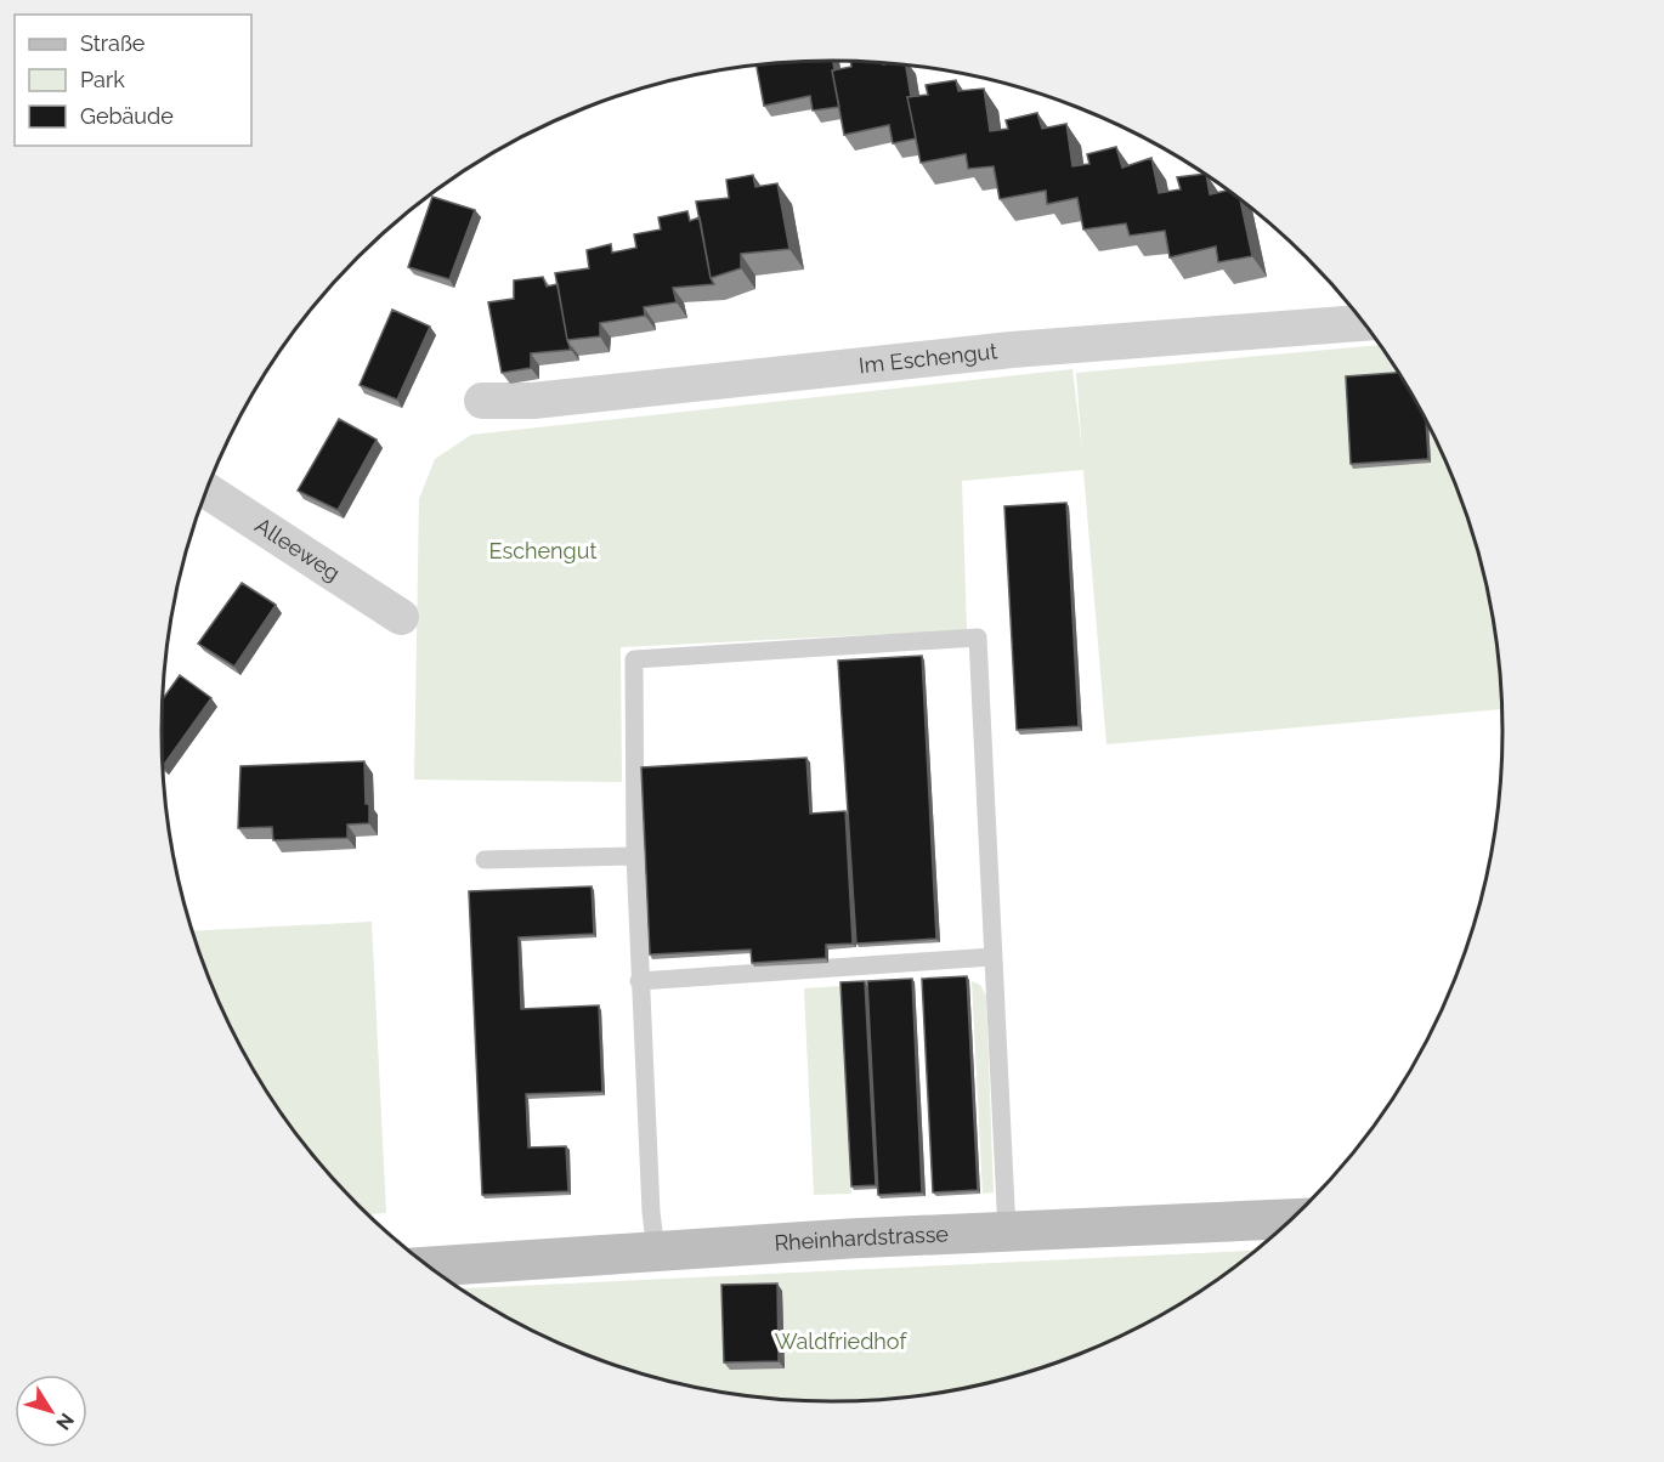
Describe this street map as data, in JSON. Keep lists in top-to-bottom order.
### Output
{
  "streets": {
    "street": ["Im Eschengut", "Alleeweg", "Rheinhardstrasse"]
  },
  "parks": ["Eschengut", "Waldfriedhof"],
  "legend": ["Straße", "Park", "Gebäude"],
  "north": "bottom right"
}
